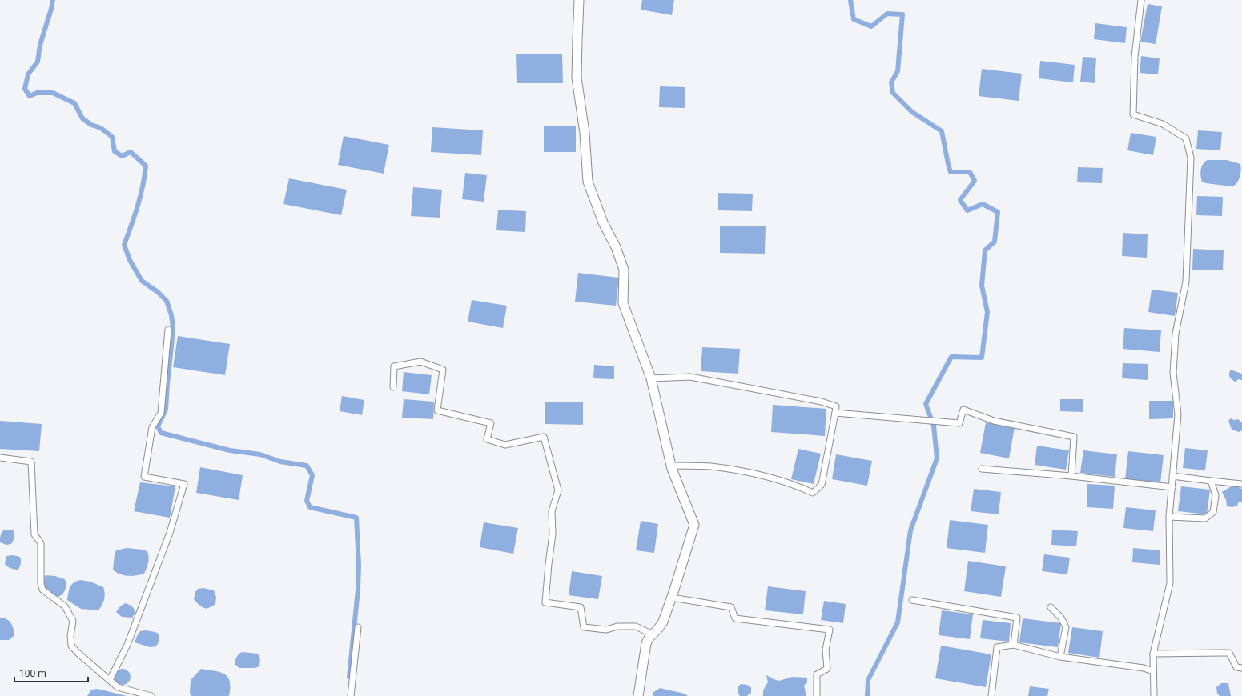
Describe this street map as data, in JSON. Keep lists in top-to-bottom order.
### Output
{
  "scale_bar": "100 m"
}
